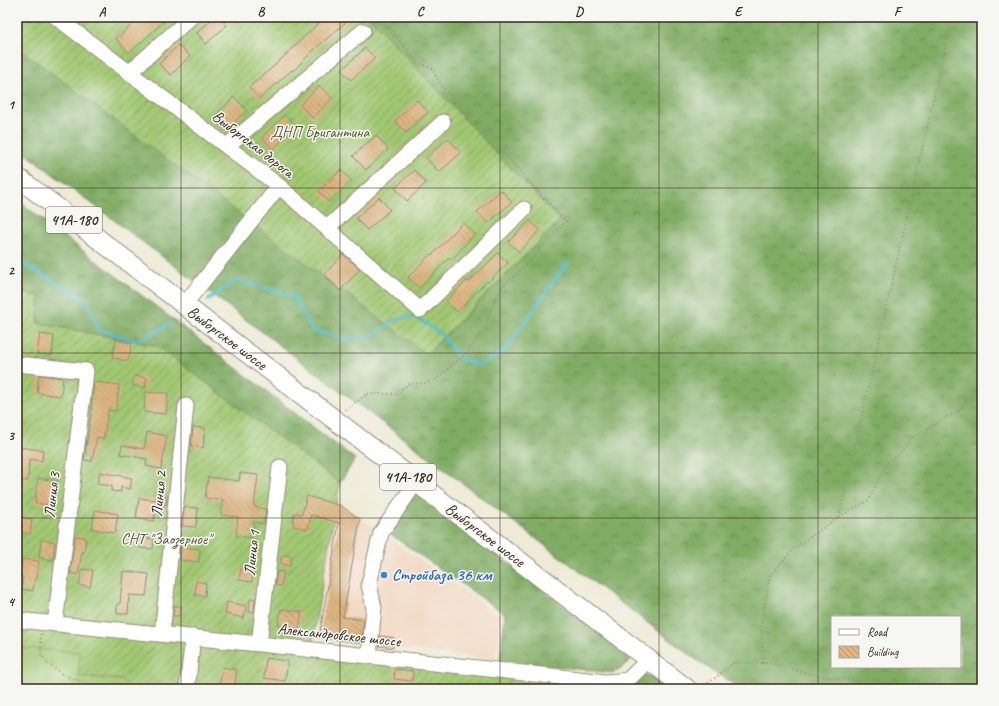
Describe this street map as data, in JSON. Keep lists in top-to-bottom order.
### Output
{
  "streets": {
    "main road": ["41А-180", "Выборгское шоссе"],
    "street": [
      "Выборгская дорога",
      "Линия 2",
      "Линия 3",
      "Линия 1",
      "Александровское шоссе"
    ]
  },
  "crossings": [
    ["Выборгское шоссе", "Александровское шоссе"],
    ["Линия 2", "Александровское шоссе"],
    ["Линия 3", "Александровское шоссе"],
    ["Линия 1", "Александровское шоссе"]
  ],
  "parks": ["ДНП Бригантина", "СНТ \"Заозерное\""],
  "places": ["Стройбаза 36 км"],
  "legend": ["Road", "Building"],
  "grid": {
    "columns": [
      "A",
      "B",
      "C",
      "D",
      "E",
      "F"
    ],
    "rows": [
      "1",
      "2",
      "3",
      "4"
    ]
  }
}
